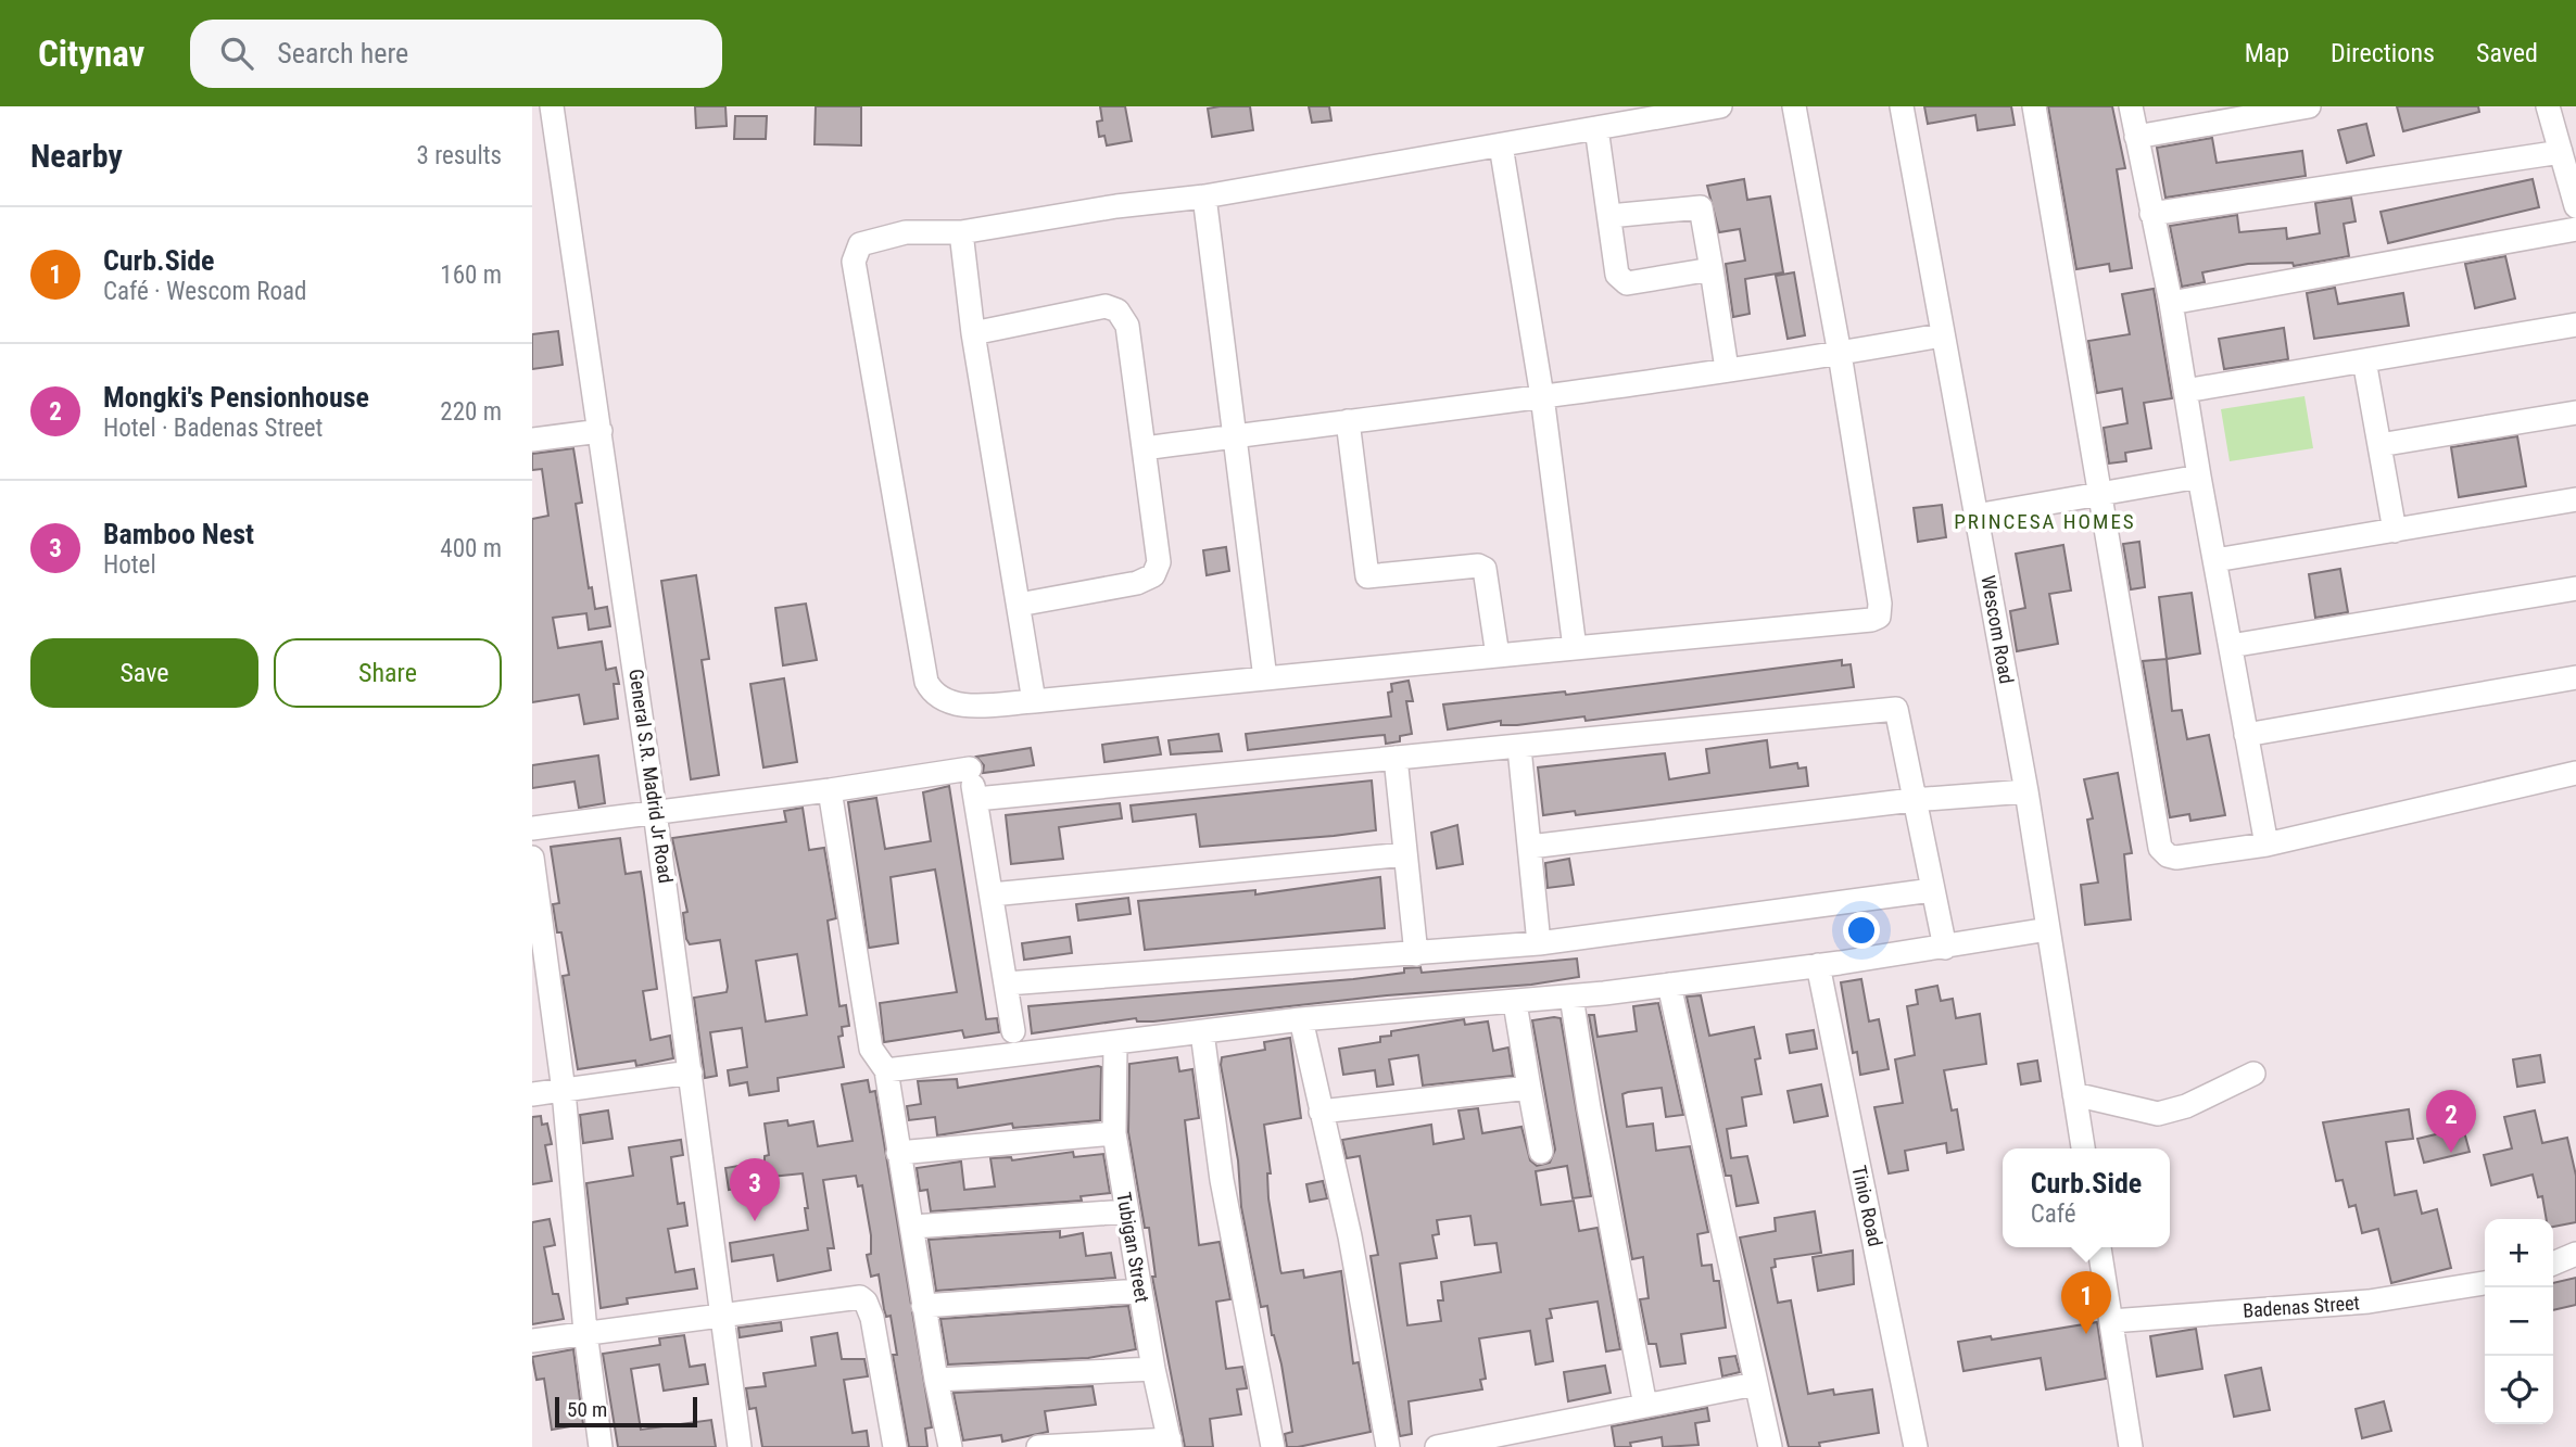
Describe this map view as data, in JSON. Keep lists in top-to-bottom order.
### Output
{
  "streets": {
    "street": [
      "Wescom Road",
      "General S.R. Madrid Jr Road",
      "Tinio Road",
      "Tubigan Street",
      "Badenas Street"
    ]
  },
  "districts": ["PRINCESA HOMES"],
  "scale_bar": "50 m",
  "page": {
    "header": "Citynav",
    "search": "Search here",
    "nav": ["Map", "Directions", "Saved"],
    "heading": ["Nearby", "3 results"],
    "list": [
      {
        "mark": "1",
        "name": "Curb.Side",
        "note": "Café · Wescom Road",
        "value": "160 m"
      },
      {
        "mark": "2",
        "name": "Mongki's Pensionhouse",
        "note": "Hotel · Badenas Street",
        "value": "220 m"
      },
      {
        "mark": "3",
        "name": "Bamboo Nest",
        "note": "Hotel",
        "value": "400 m"
      }
    ],
    "buttons": ["Save", "Share"],
    "pins": ["2", "3", "1"],
    "popup": ["Curb.Side", "Café"],
    "map_buttons": ["+", "−"],
    "scale": "50 m"
  }
}
